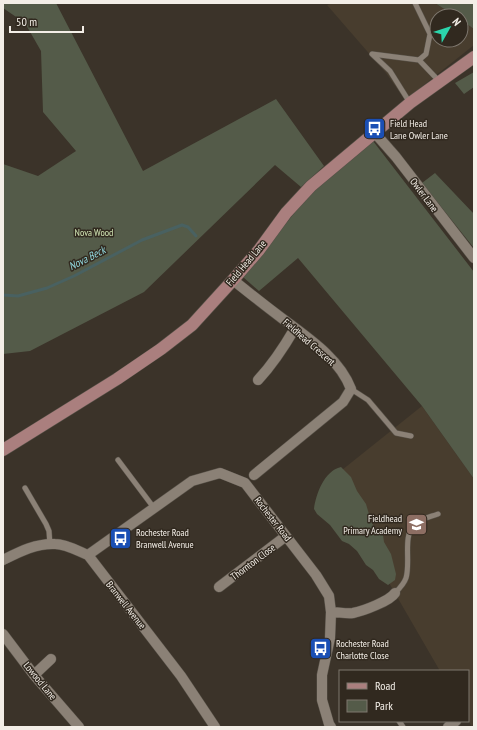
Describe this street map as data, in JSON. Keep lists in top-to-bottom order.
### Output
{
  "streets": {
    "main road": ["Field Head Lane"],
    "street": [
      "Owler Lane",
      "Fieldhead Crescent",
      "Rochester Road",
      "Thornton Close",
      "Branwell Avenue",
      "Lowood Lane"
    ]
  },
  "crossings": [
    ["Owler Lane", "Field Head Lane"],
    ["Field Head Lane", "Fieldhead Crescent"],
    ["Rochester Road", "Thornton Close"],
    ["Rochester Road", "Branwell Avenue"]
  ],
  "water": ["Nova Beck"],
  "parks": ["Nova Wood"],
  "places": {
    "bus stop": ["Field Head Lane Owler Lane", "Rochester Road Branwell Avenue", "Rochester Road Charlotte Close"],
    "school or university": ["Fieldhead Primary Academy"]
  },
  "legend": ["Road", "Park"],
  "scale_bar": "50 m",
  "north": "top right"
}
